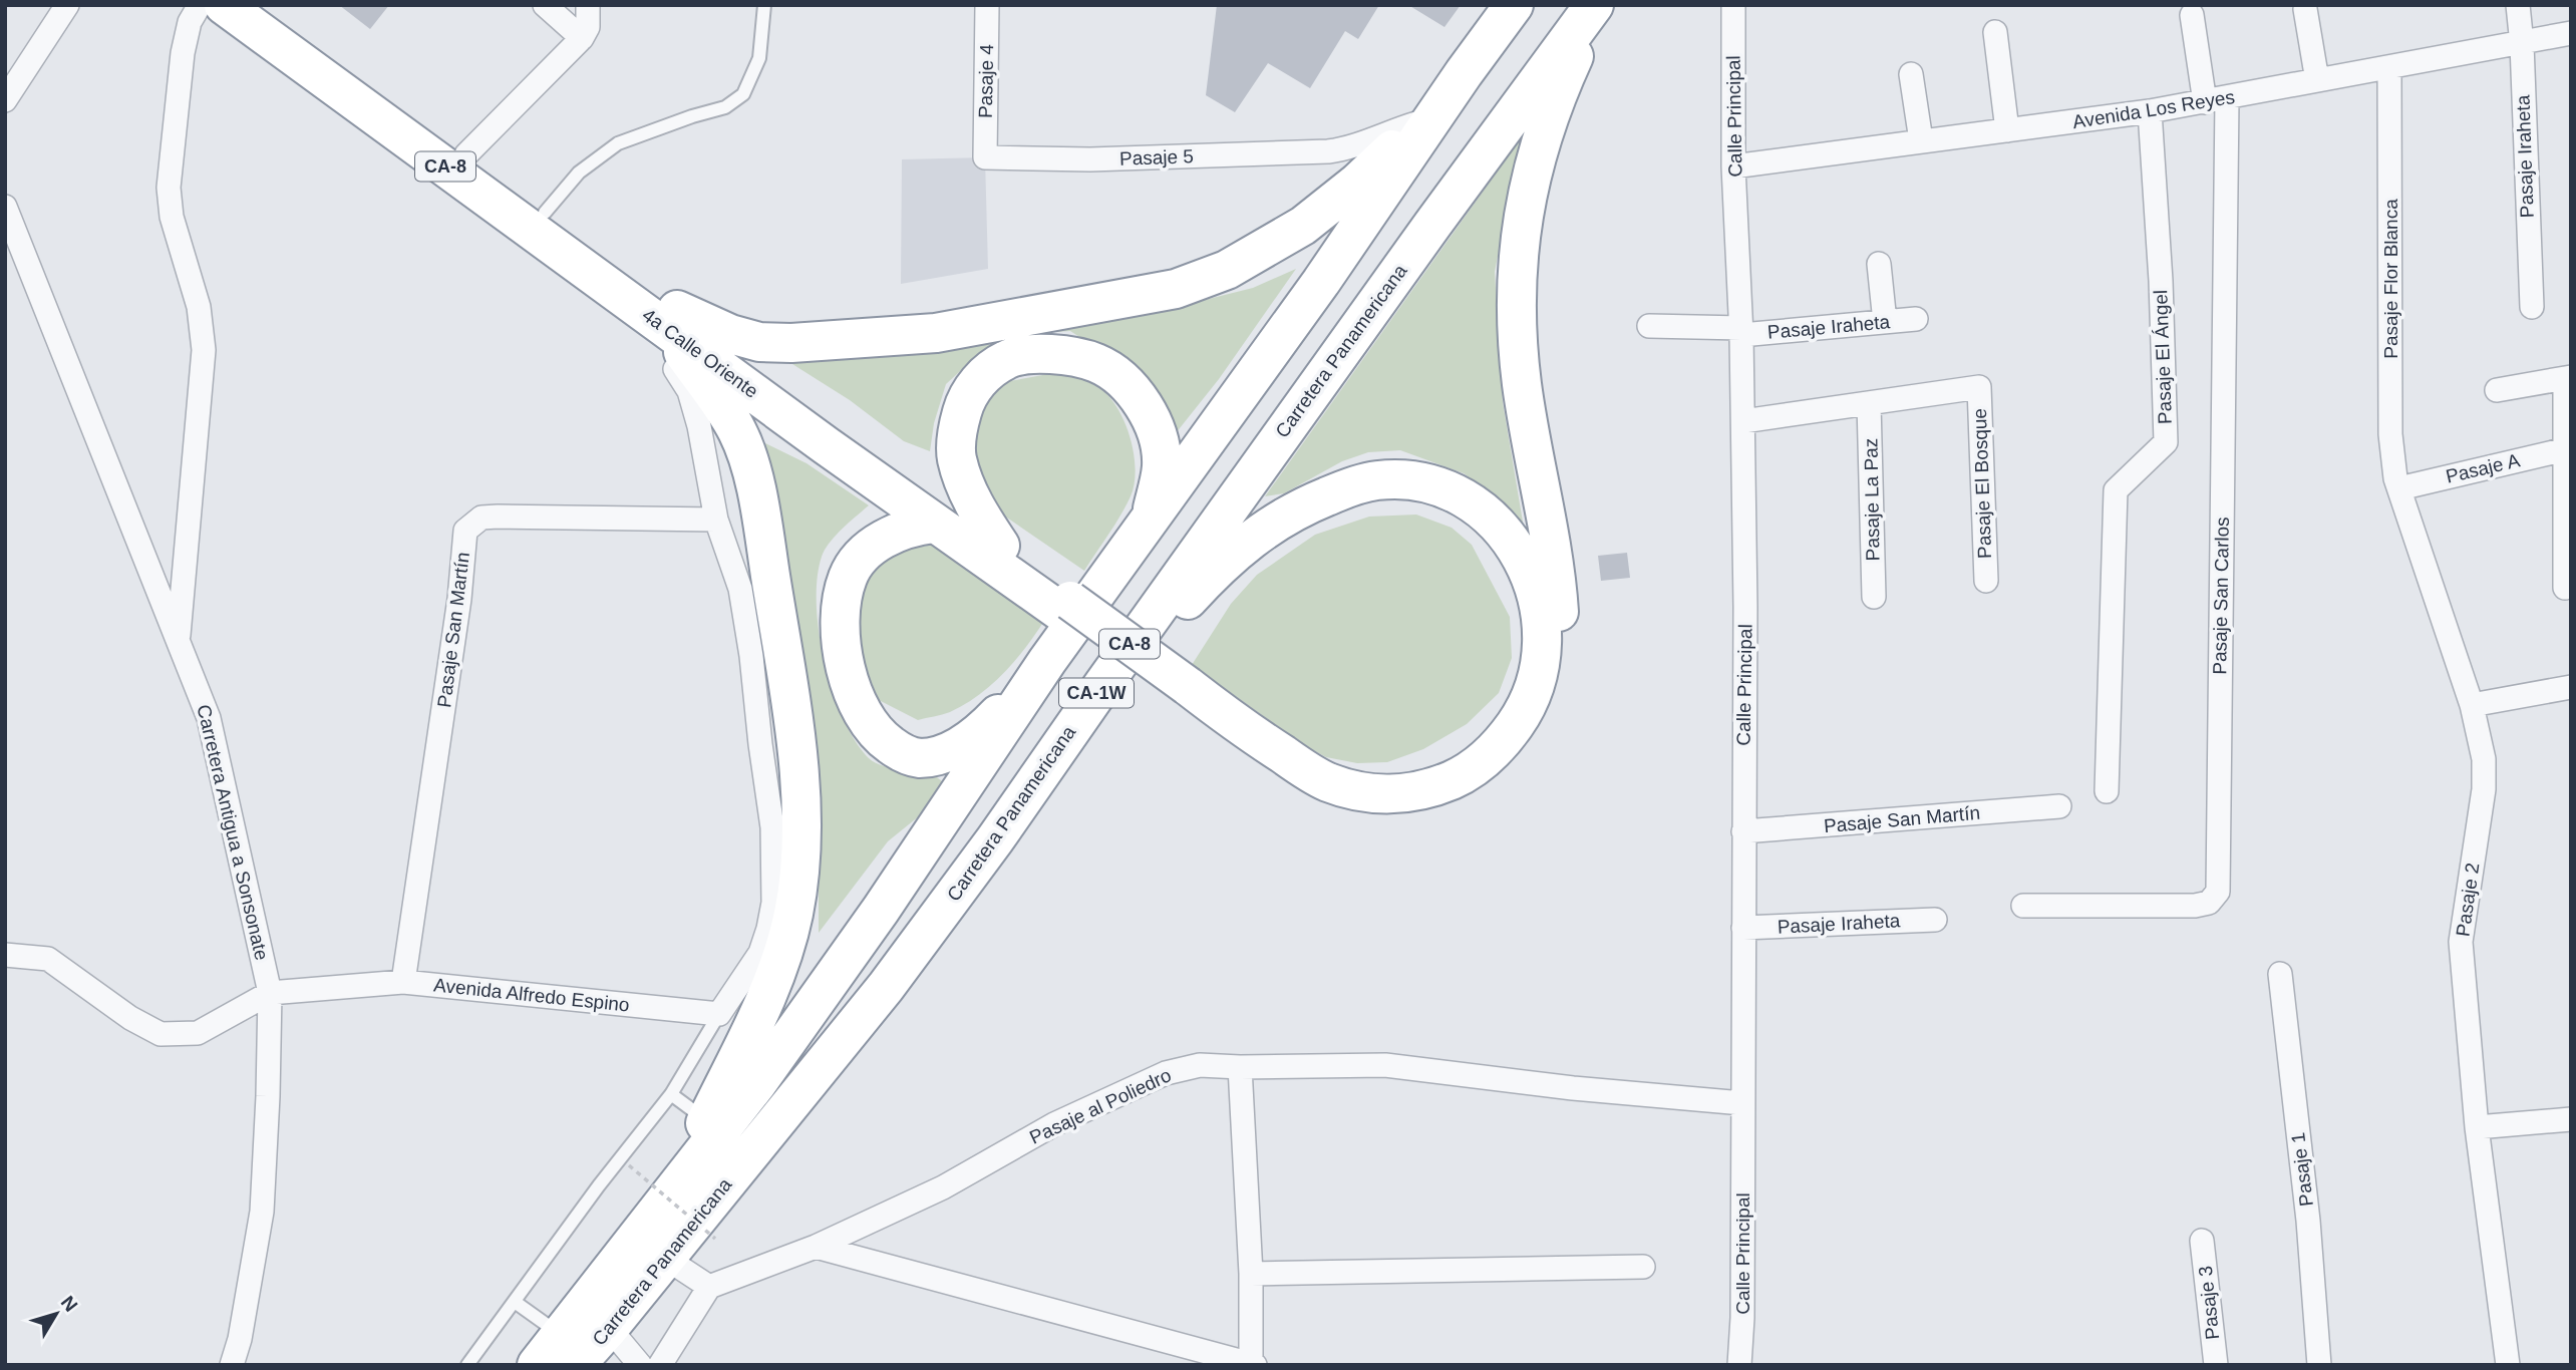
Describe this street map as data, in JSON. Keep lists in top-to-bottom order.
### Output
{
  "streets": {
    "highway": [
      "CA-8",
      "Carretera Panamericana",
      "4a Calle Oriente",
      "CA-1W"
    ],
    "street": [
      "Pasaje 4",
      "Avenida Los Reyes",
      "Calle Principal",
      "Pasaje Iraheta",
      "Pasaje 5",
      "Pasaje Flor Blanca",
      "Pasaje El Ángel",
      "Pasaje A",
      "Pasaje El Bosque",
      "Pasaje La Paz",
      "Pasaje San Carlos",
      "Pasaje San Martín",
      "Carretera Antigua a Sonsonate",
      "Pasaje 2",
      "Avenida Alfredo Espino",
      "Pasaje al Poliedro",
      "Pasaje 1",
      "Pasaje 3"
    ]
  },
  "crossings": [
    ["Pasaje 4", "Pasaje 5"],
    ["Avenida Los Reyes", "Calle Principal"],
    ["Avenida Los Reyes", "Pasaje Iraheta"],
    ["Avenida Los Reyes", "Pasaje Flor Blanca"],
    ["Avenida Los Reyes", "Pasaje El Ángel"],
    ["Avenida Los Reyes", "Pasaje San Carlos"],
    ["Calle Principal", "Pasaje Iraheta"],
    ["Calle Principal", "Pasaje San Martín"],
    ["Calle Principal", "Pasaje al Poliedro"],
    ["Pasaje Flor Blanca", "Pasaje A"],
    ["Pasaje Flor Blanca", "Pasaje 2"],
    ["Carretera Panamericana", "4a Calle Oriente"],
    ["Pasaje A", "Pasaje 2"],
    ["Pasaje El Bosque", "Pasaje La Paz"],
    ["Pasaje San Martín", "Avenida Alfredo Espino"],
    ["Carretera Antigua a Sonsonate", "Avenida Alfredo Espino"]
  ],
  "north": "top right"
}
